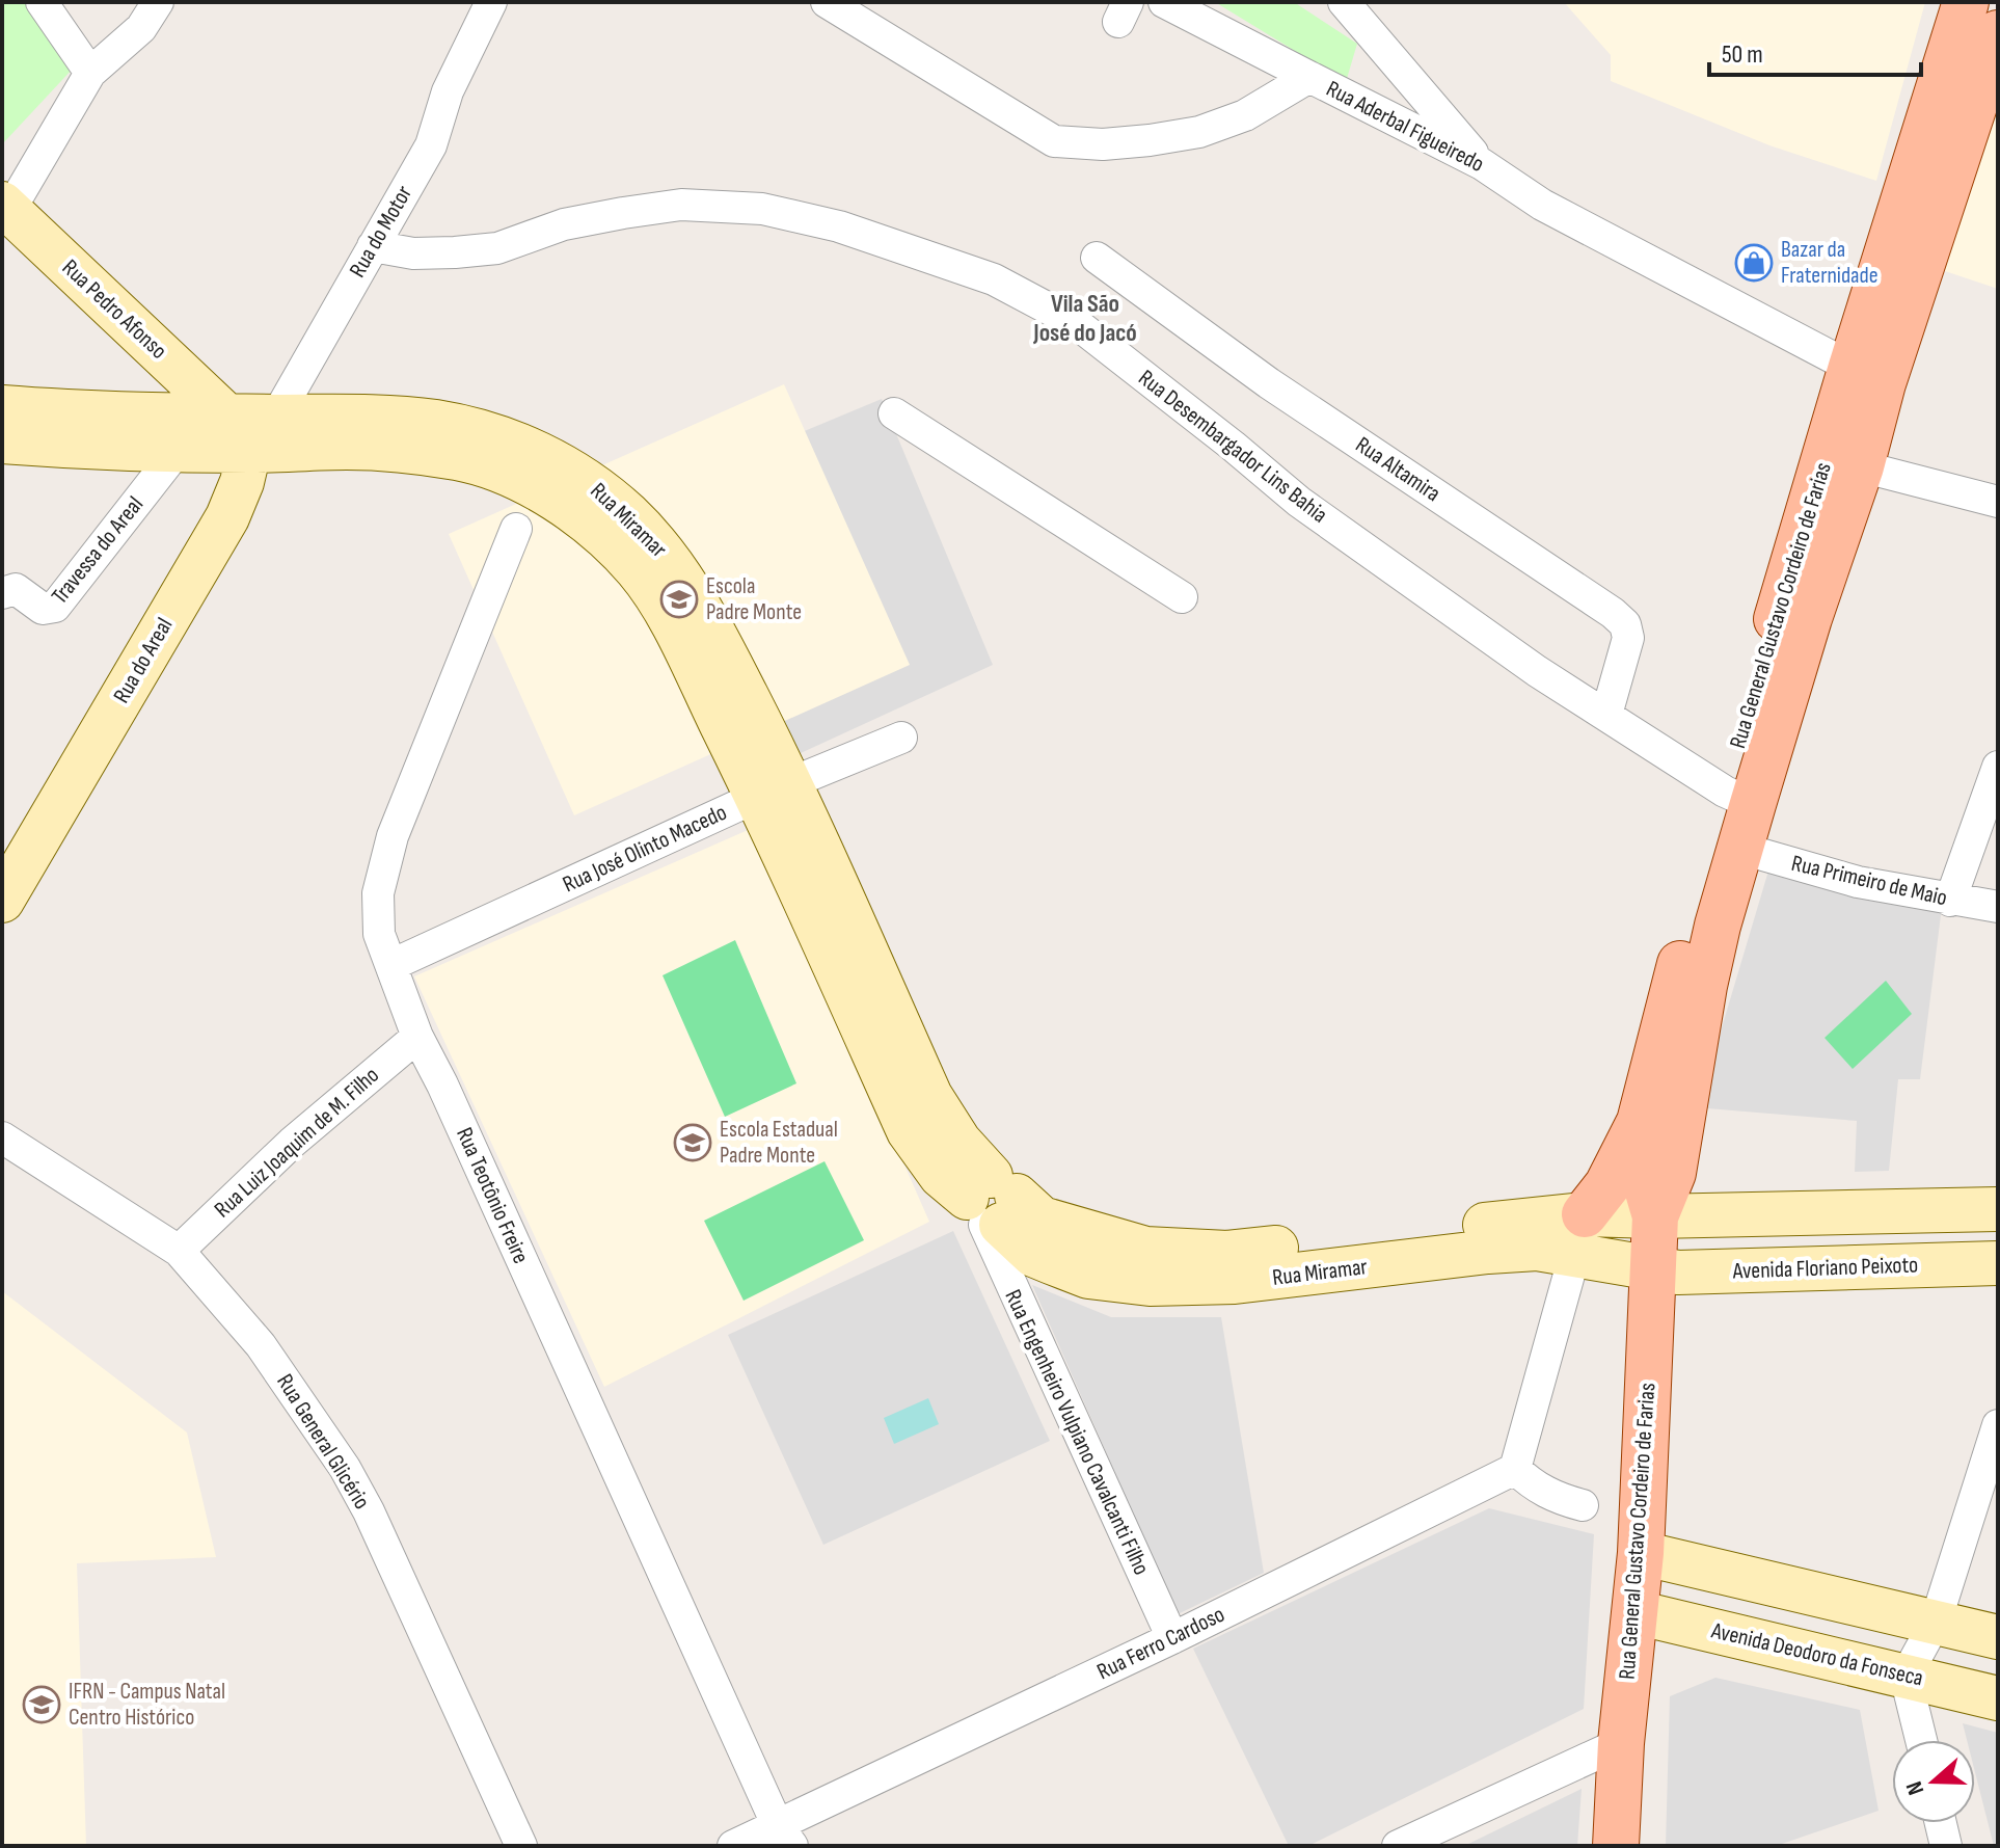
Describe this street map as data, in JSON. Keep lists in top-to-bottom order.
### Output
{
  "streets": {
    "main road": [
      "Rua Pedro Afonso",
      "Rua Miramar",
      "Rua General Gustavo Cordeiro de Farias",
      "Rua do Areal",
      "Avenida Floriano Peixoto",
      "Avenida Deodoro da Fonseca"
    ],
    "street": [
      "Rua Aderbal Figueiredo",
      "Rua do Motor",
      "Rua Desembargador Lins Bahia",
      "Rua Altamira",
      "Travessa do Areal",
      "Rua José Olinto Macedo",
      "Rua Primeiro de Maio",
      "Rua Luiz Joaquim de M. Filho",
      "Rua Teotônio Freire",
      "Rua Engenheiro Vulpiano Cavalcanti Filho",
      "Rua General Glicério",
      "Rua Ferro Cardoso"
    ]
  },
  "crossings": [
    ["Rua Aderbal Figueiredo", "Rua General Gustavo Cordeiro de Farias"],
    ["Rua do Motor", "Rua Desembargador Lins Bahia"],
    ["Rua do Motor", "Rua Miramar"],
    ["Rua Pedro Afonso", "Rua Miramar"],
    ["Rua Pedro Afonso", "Rua do Areal"],
    ["Rua Desembargador Lins Bahia", "Rua Altamira"],
    ["Rua Desembargador Lins Bahia", "Rua General Gustavo Cordeiro de Farias"],
    ["Rua Miramar", "Travessa do Areal"],
    ["Rua Miramar", "Rua General Gustavo Cordeiro de Farias"],
    ["Rua Miramar", "Rua do Areal"],
    ["Rua Miramar", "Rua José Olinto Macedo"],
    ["Rua Miramar", "Avenida Floriano Peixoto"],
    ["Rua Miramar", "Rua Engenheiro Vulpiano Cavalcanti Filho"],
    ["Rua General Gustavo Cordeiro de Farias", "Rua Primeiro de Maio"],
    ["Rua General Gustavo Cordeiro de Farias", "Avenida Floriano Peixoto"],
    ["Rua General Gustavo Cordeiro de Farias", "Avenida Deodoro da Fonseca"],
    ["Rua José Olinto Macedo", "Rua Teotônio Freire"],
    ["Rua Luiz Joaquim de M. Filho", "Rua Teotônio Freire"],
    ["Rua Luiz Joaquim de M. Filho", "Rua General Glicério"],
    ["Rua Teotônio Freire", "Rua Ferro Cardoso"],
    ["Rua Engenheiro Vulpiano Cavalcanti Filho", "Rua Ferro Cardoso"]
  ],
  "districts": ["Vila São José do Jacó"],
  "places": {
    "shop": ["Bazar da Fraternidade"],
    "school or university": ["Escola Padre Monte", "Escola Estadual Padre Monte", "IFRN - Campus Natal Centro Histórico"]
  },
  "scale_bar": "50 m",
  "north": "left"
}
